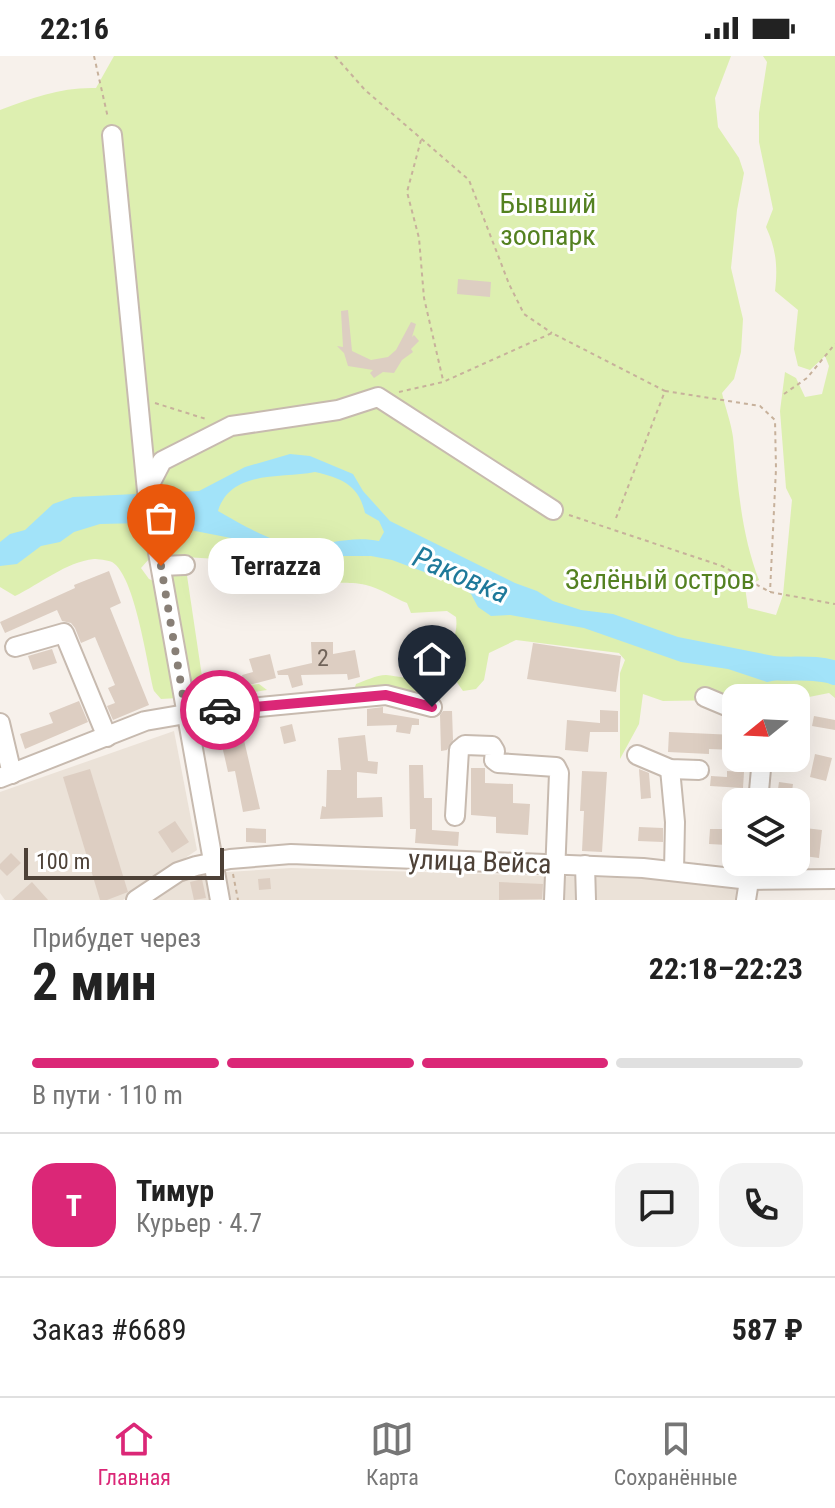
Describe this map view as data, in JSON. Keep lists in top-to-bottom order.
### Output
{
  "streets": {
    "street": ["улица Вейса"]
  },
  "water": ["Раковка"],
  "parks": ["Бывший зоопарк", "Зелёный остров"],
  "places": ["Terrazza"],
  "house_numbers": ["2"],
  "scale_bar": "100 m",
  "north": "left",
  "page": {
    "status": "22:16",
    "bubble": "Terrazza",
    "scale": "100 m",
    "heading": ["2 мин", "Прибудет через", "22:18–22:23"],
    "panel": [
      "Тимур",
      "Курьер · 4.7",
      "Заказ #6689",
      "587 ₽"
    ],
    "bar": "В пути · 110 m",
    "round": "Т",
    "tabs": ["Главная", "Карта", "Сохранённые"]
  }
}
